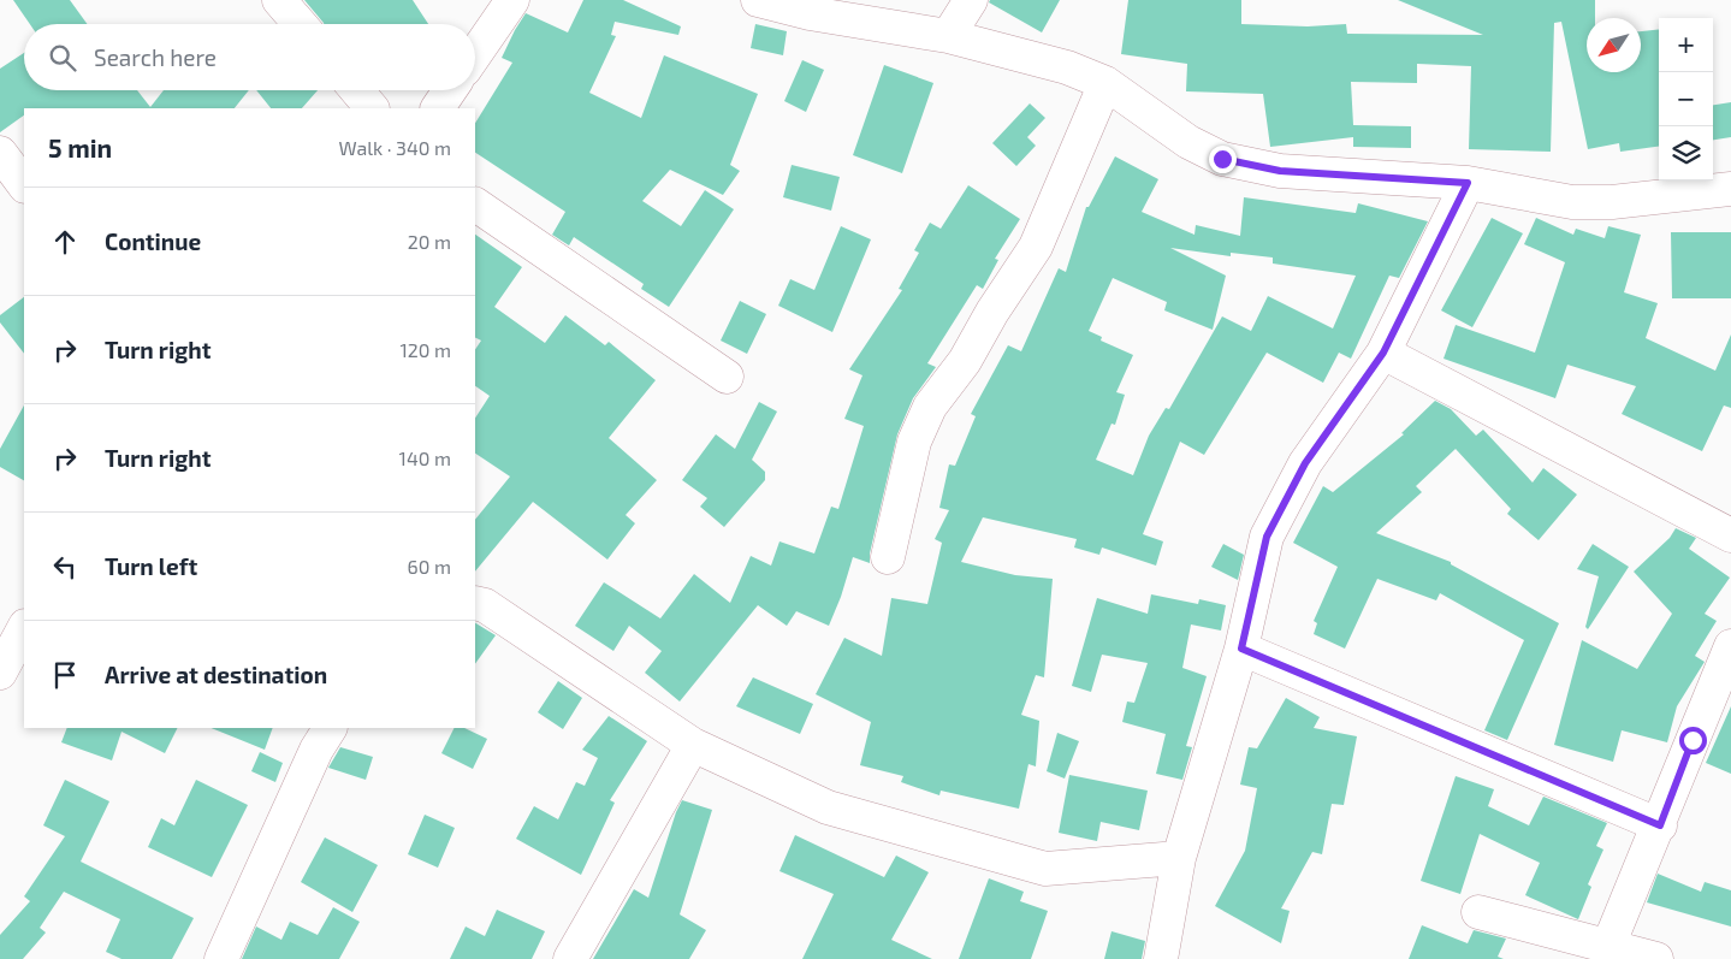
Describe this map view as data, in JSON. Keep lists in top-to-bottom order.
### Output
{
  "north": "bottom left",
  "page": {
    "map_buttons": ["+", "−"],
    "search": "Search here",
    "heading": ["5 min", "Walk · 340 m"],
    "list": [
      ["Continue", "20 m"],
      ["Turn right", "120 m"],
      ["Turn right", "140 m"],
      ["Turn left", "60 m"],
      "Arrive at destination"
    ]
  }
}
